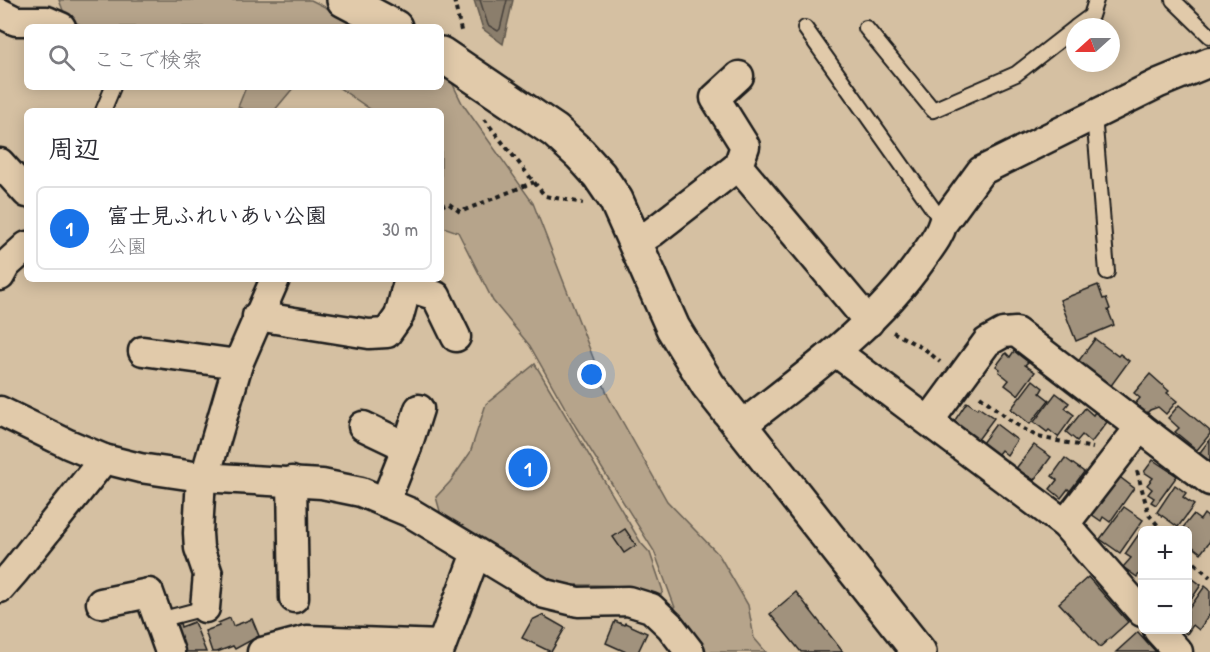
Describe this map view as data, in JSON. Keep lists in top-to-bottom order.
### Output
{
  "north": "left",
  "page": {
    "search": "ここで検索",
    "heading": "周辺",
    "list": [
      {
        "mark": "1",
        "name": "富士見ふれいあい公園",
        "note": "公園",
        "value": "30 m"
      }
    ],
    "pins": "1",
    "map_buttons": ["+", "−"]
  }
}
